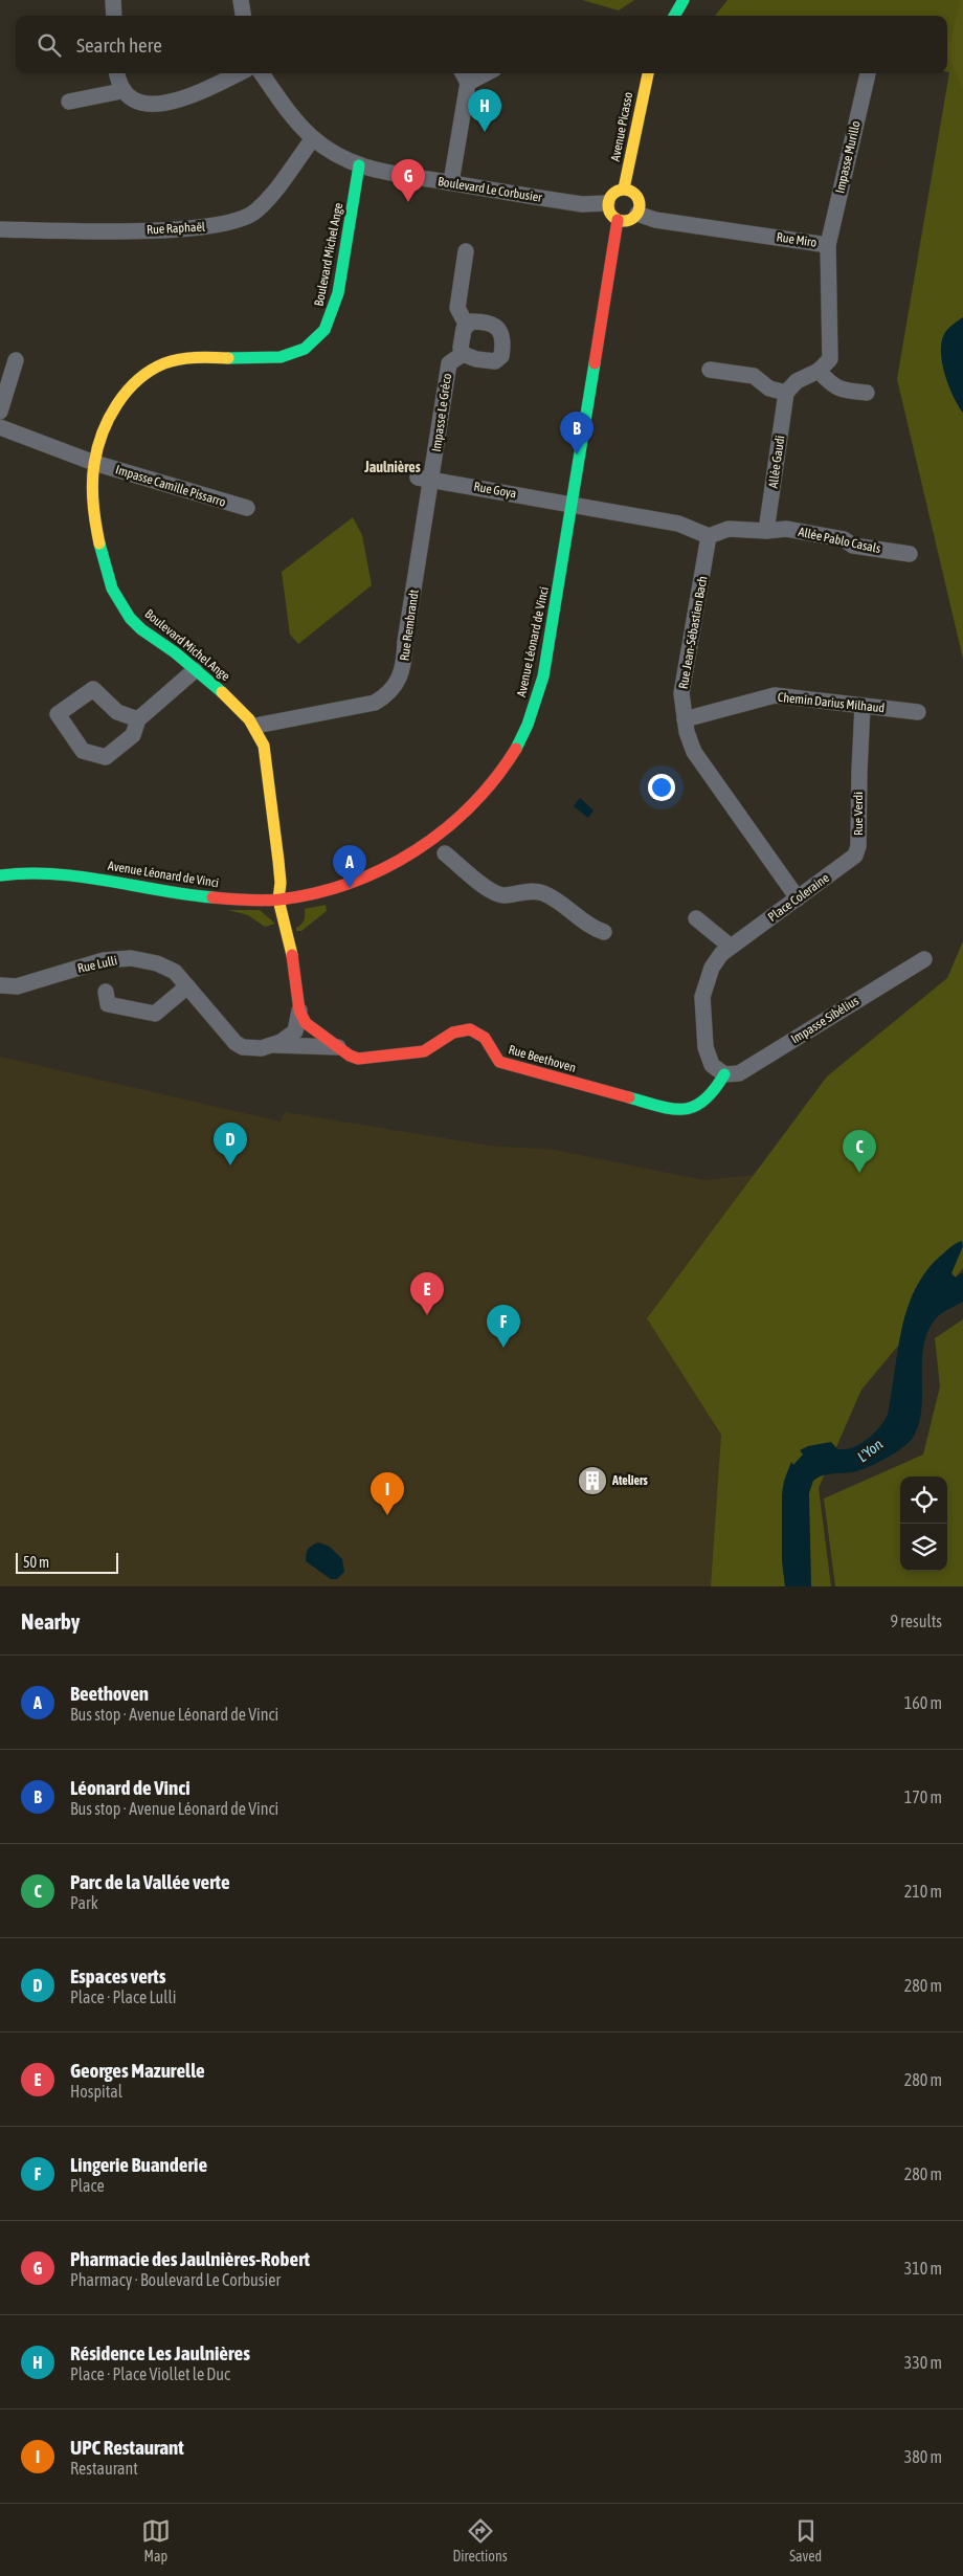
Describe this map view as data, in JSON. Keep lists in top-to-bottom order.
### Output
{
  "streets": {
    "street": [
      "Avenue Picasso",
      "Impasse Murillo",
      "Boulevard Le Corbusier",
      "Rue Raphaël",
      "Rue Miro",
      "Boulevard Michel Ange",
      "Impasse Le Gréco",
      "Allée Gaudi",
      "Impasse Camille Pissarro",
      "Rue Goya",
      "Allée Pablo Casals",
      "Rue Rembrandt",
      "Rue Jean-Sébastien Bach",
      "Avenue Léonard de Vinci",
      "Chemin Darius Milhaud",
      "Rue Verdi",
      "Place Coleraine",
      "Rue Lulli",
      "Impasse Sibélius",
      "Rue Beethoven"
    ]
  },
  "crossings": [
    ["Avenue Picasso", "Boulevard Le Corbusier"],
    ["Avenue Picasso", "Rue Miro"],
    ["Avenue Picasso", "Avenue Léonard de Vinci"],
    ["Impasse Murillo", "Rue Miro"],
    ["Boulevard Le Corbusier", "Rue Raphaël"],
    ["Boulevard Le Corbusier", "Rue Miro"],
    ["Boulevard Le Corbusier", "Boulevard Michel Ange"],
    ["Boulevard Le Corbusier", "Avenue Léonard de Vinci"],
    ["Rue Miro", "Avenue Léonard de Vinci"],
    ["Boulevard Michel Ange", "Impasse Camille Pissarro"],
    ["Boulevard Michel Ange", "Rue Rembrandt"],
    ["Boulevard Michel Ange", "Avenue Léonard de Vinci"],
    ["Impasse Le Gréco", "Rue Goya"],
    ["Impasse Le Gréco", "Rue Rembrandt"],
    ["Allée Gaudi", "Allée Pablo Casals"],
    ["Rue Goya", "Rue Rembrandt"],
    ["Rue Goya", "Avenue Léonard de Vinci"],
    ["Allée Pablo Casals", "Rue Jean-Sébastien Bach"],
    ["Rue Jean-Sébastien Bach", "Chemin Darius Milhaud"],
    ["Rue Jean-Sébastien Bach", "Place Coleraine"],
    ["Chemin Darius Milhaud", "Rue Verdi"],
    ["Rue Verdi", "Place Coleraine"],
    ["Place Coleraine", "Impasse Sibélius"],
    ["Place Coleraine", "Rue Beethoven"],
    ["Impasse Sibélius", "Rue Beethoven"]
  ],
  "districts": ["Jaulnières"],
  "water": ["L'Yon"],
  "places": {
    "building": ["Ateliers"]
  },
  "scale_bar": "50 m",
  "page": {
    "search": "Search here",
    "pins": [
      "H",
      "G",
      "B",
      "A",
      "D",
      "C",
      "E",
      "F",
      "I"
    ],
    "scale": "50 m",
    "heading": ["Nearby", "9 results"],
    "list": [
      {
        "mark": "A",
        "name": "Beethoven",
        "note": "Bus stop · Avenue Léonard de Vinci",
        "value": "160 m"
      },
      {
        "mark": "B",
        "name": "Léonard de Vinci",
        "note": "Bus stop · Avenue Léonard de Vinci",
        "value": "170 m"
      },
      {
        "mark": "C",
        "name": "Parc de la Vallée verte",
        "note": "Park",
        "value": "210 m"
      },
      {
        "mark": "D",
        "name": "Espaces verts",
        "note": "Place · Place Lulli",
        "value": "280 m"
      },
      {
        "mark": "E",
        "name": "Georges Mazurelle",
        "note": "Hospital",
        "value": "280 m"
      },
      {
        "mark": "F",
        "name": "Lingerie Buanderie",
        "note": "Place",
        "value": "280 m"
      },
      {
        "mark": "G",
        "name": "Pharmacie des Jaulnières-Robert",
        "note": "Pharmacy · Boulevard Le Corbusier",
        "value": "310 m"
      },
      {
        "mark": "H",
        "name": "Résidence Les Jaulnières",
        "note": "Place · Place Viollet le Duc",
        "value": "330 m"
      },
      {
        "mark": "I",
        "name": "UPC Restaurant",
        "note": "Restaurant",
        "value": "380 m"
      }
    ],
    "nav": ["Map", "Directions", "Saved"]
  }
}
